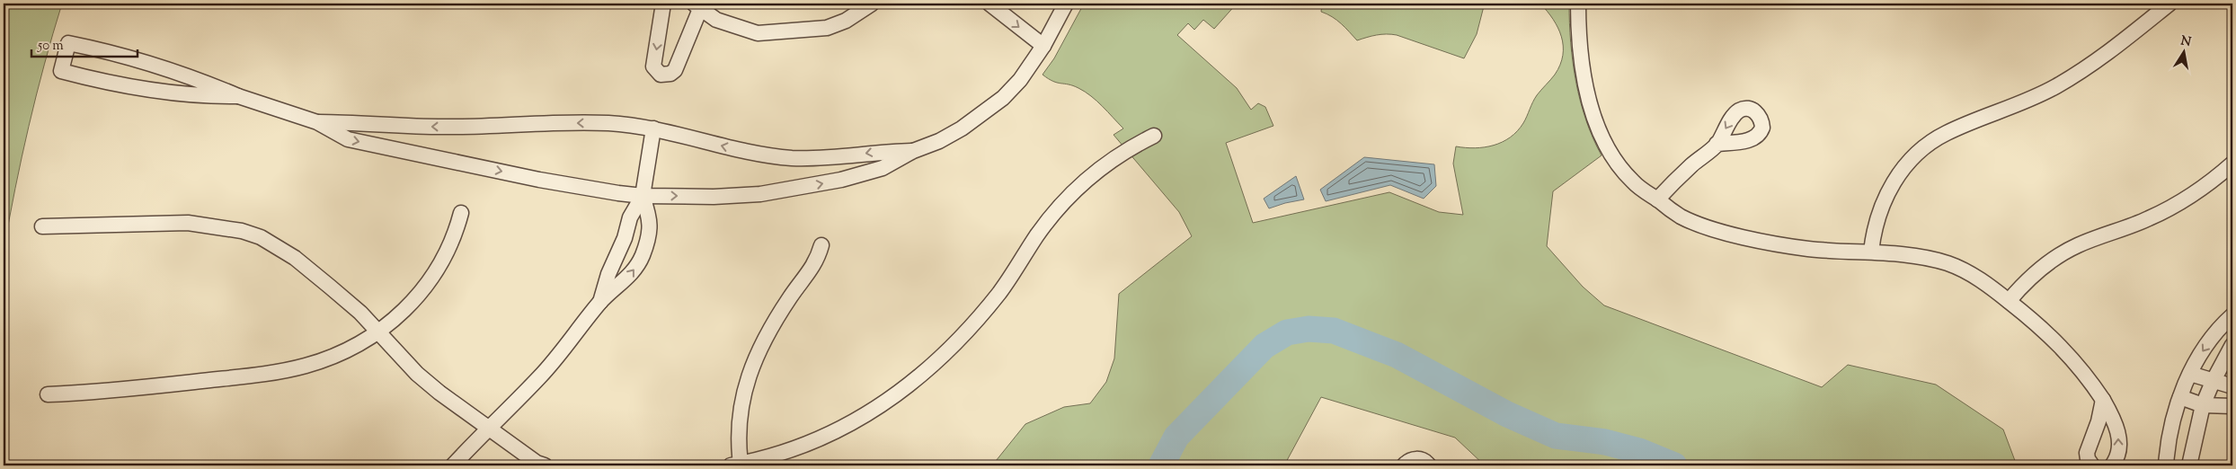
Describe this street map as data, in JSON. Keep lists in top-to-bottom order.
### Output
{
  "scale_bar": "50 m",
  "north": "top"
}
